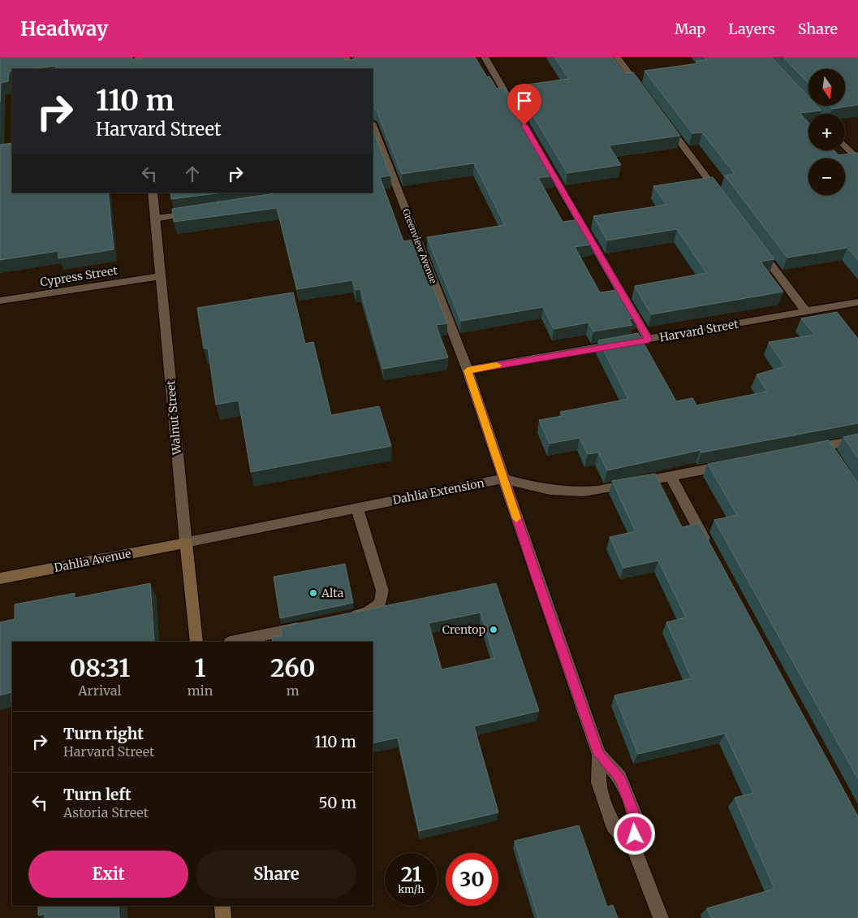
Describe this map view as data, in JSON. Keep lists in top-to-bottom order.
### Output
{
  "streets": {
    "street": [
      "Greenview Avenue",
      "Cypress Street",
      "Harvard Street",
      "Walnut Street",
      "Dahlia Extension",
      "Dahlia Avenue"
    ]
  },
  "crossings": [
    ["Greenview Avenue", "Harvard Street"],
    ["Greenview Avenue", "Dahlia Extension"],
    ["Cypress Street", "Walnut Street"],
    ["Walnut Street", "Dahlia Extension"],
    ["Walnut Street", "Dahlia Avenue"],
    ["Dahlia Extension", "Dahlia Avenue"]
  ],
  "places": ["Alta", "Crentop"],
  "north": "bottom",
  "page": {
    "header": "Headway",
    "nav": ["Map", "Layers", "Share"],
    "map_buttons": ["+", "−"],
    "turn": ["110 m", "Harvard Street"],
    "eta": [
      "08:31",
      "Arrival",
      "1",
      "min",
      "260",
      "m"
    ],
    "list": [
      {
        "name": "Turn right",
        "note": "Harvard Street",
        "value": "110 m"
      },
      {
        "name": "Turn left",
        "note": "Astoria Street",
        "value": "50 m"
      }
    ],
    "buttons": ["Exit", "Share"],
    "speed": "21 km/h",
    "limit": "30"
  }
}
